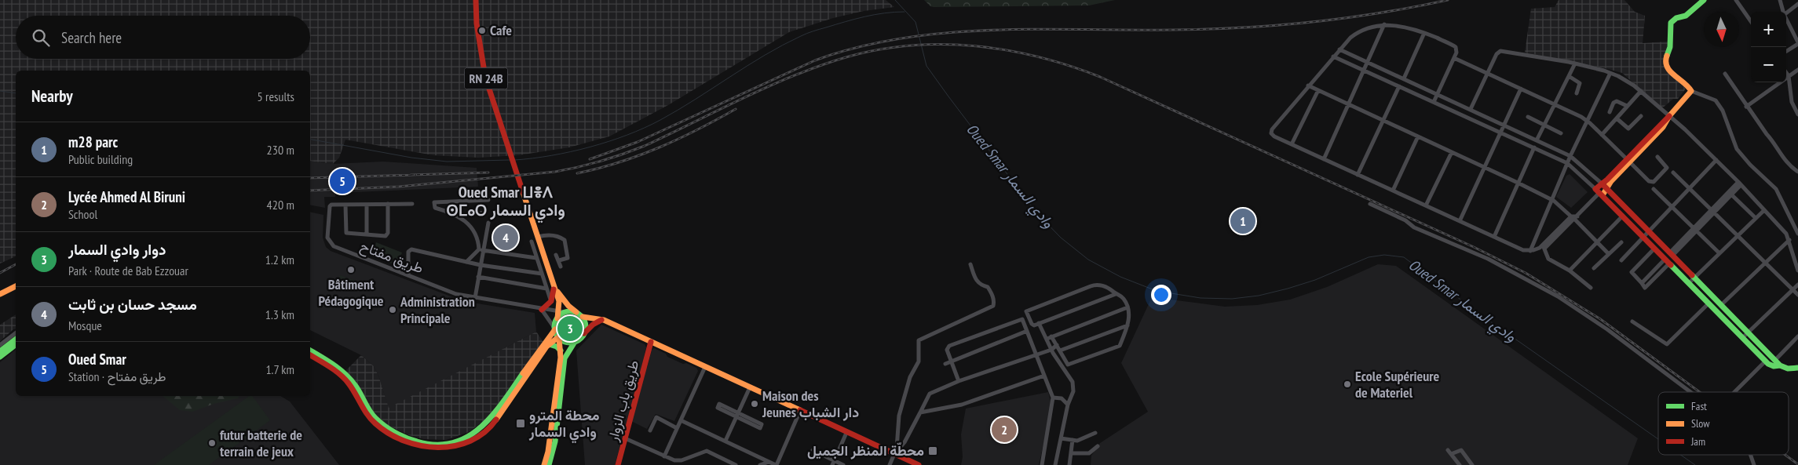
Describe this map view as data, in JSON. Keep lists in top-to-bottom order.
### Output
{
  "streets": {
    "main road": ["RN 24B", "طريق باب الزوار"],
    "street": ["طريق مفتاح"]
  },
  "districts": ["Oued Smar ⵡⴻⴷ ⵙⵎⴰⵔ وادي السمار"],
  "water": ["Oued Smar وادي السمار"],
  "places": {
    "other": [
      "Cafe",
      "Bâtiment Pédagogique",
      "Administration Principale",
      "Ecole Supérieure de Materiel",
      "Maison des Jeunes دار الشباب",
      "futur batterie de terrain de jeux"
    ],
    "transit": ["محطة المترو وادي السمار", "محطّة المنظر الجميل"]
  },
  "legend": ["Fast", "Slow", "Jam"],
  "north": "bottom",
  "page": {
    "map_buttons": ["+", "−"],
    "search": "Search here",
    "heading": ["Nearby", "5 results"],
    "list": [
      {
        "mark": "1",
        "name": "m28 parc",
        "note": "Public building",
        "value": "230 m"
      },
      {
        "mark": "2",
        "name": "Lycée Ahmed Al Biruni",
        "note": "School",
        "value": "420 m"
      },
      {
        "mark": "3",
        "name": "دوار وادي السمار",
        "note": "Park · Route de Bab Ezzouar",
        "value": "1.2 km"
      },
      {
        "mark": "4",
        "name": "مسجد حسان بن ثابت",
        "note": "Mosque",
        "value": "1.3 km"
      },
      {
        "mark": "5",
        "name": "Oued Smar",
        "note": "Station · طريق مفتاح",
        "value": "1.7 km"
      }
    ],
    "pins": [
      "5",
      "1",
      "4",
      "3",
      "2"
    ]
  }
}
